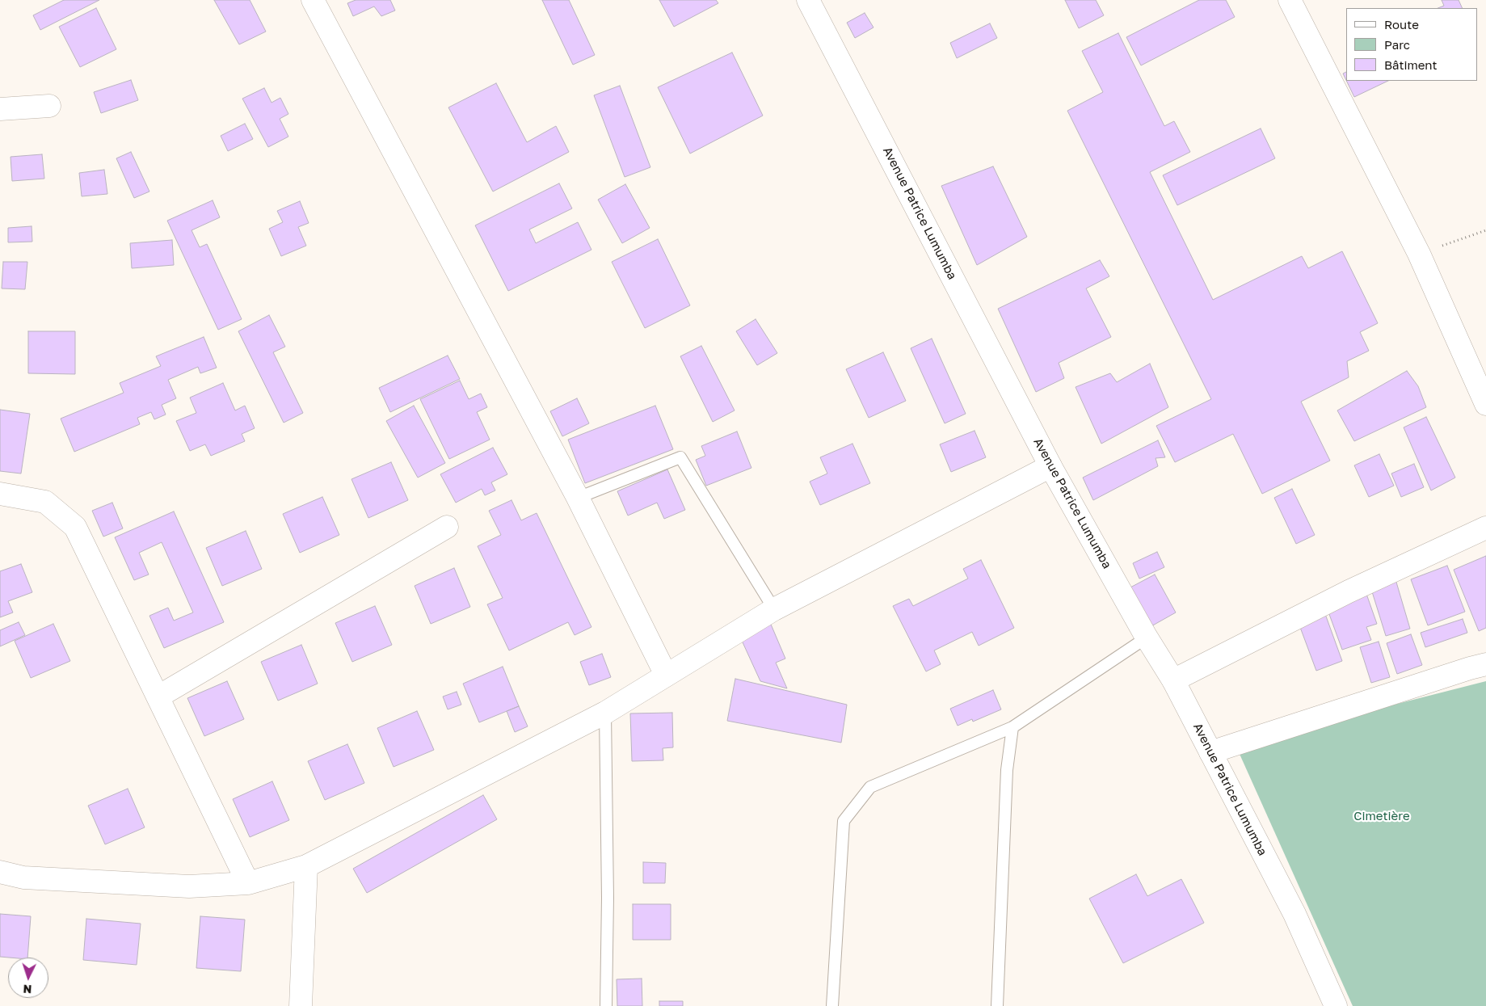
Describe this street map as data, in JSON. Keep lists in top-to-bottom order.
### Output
{
  "streets": {
    "street": ["Avenue Patrice Lumumba"]
  },
  "parks": ["Cimetière"],
  "legend": ["Route", "Parc", "Bâtiment"],
  "north": "bottom"
}
